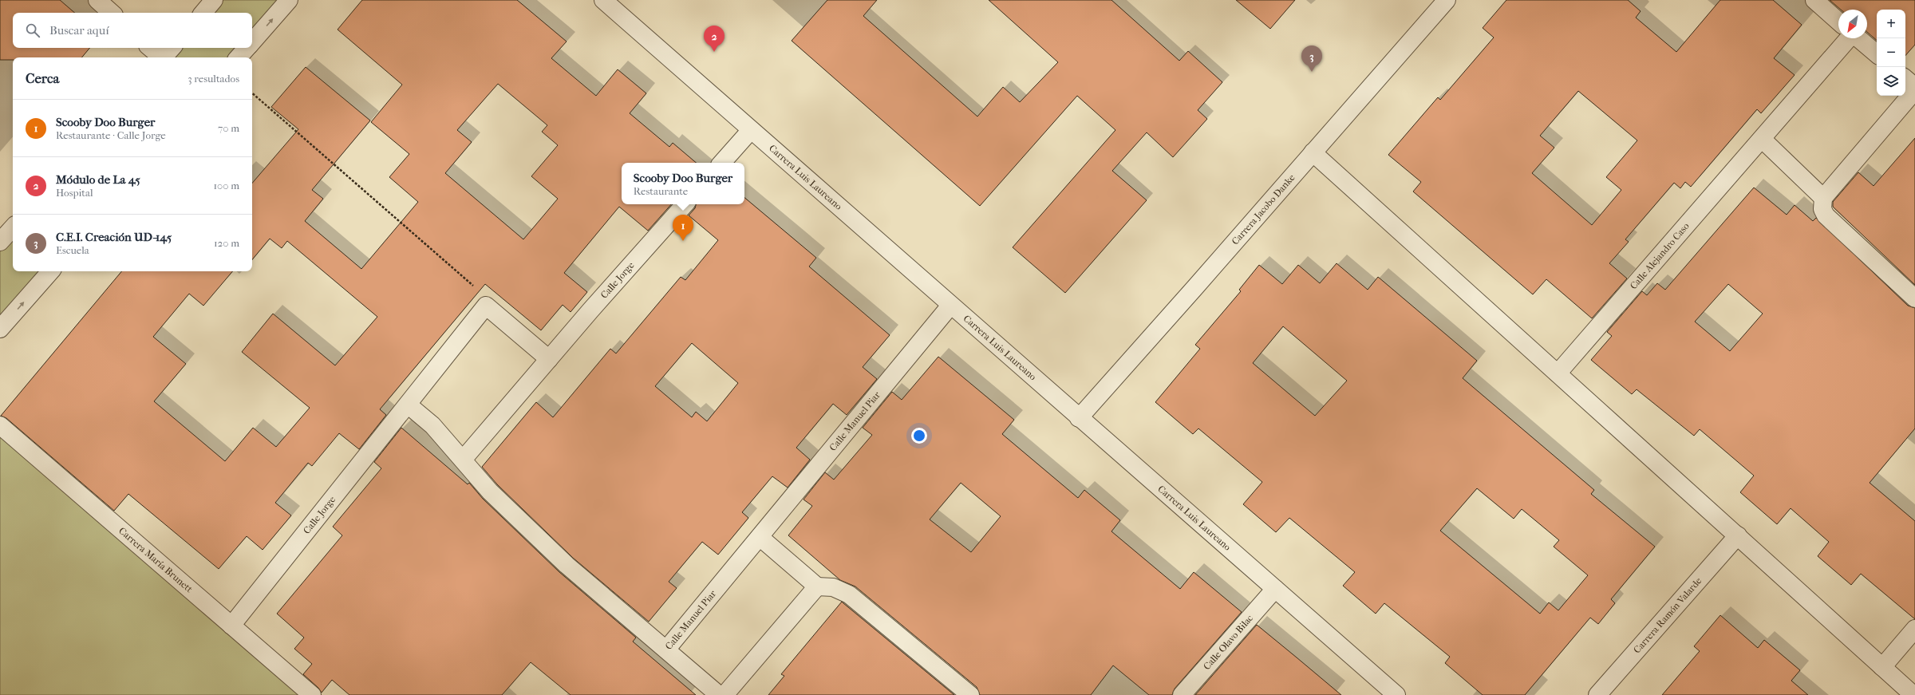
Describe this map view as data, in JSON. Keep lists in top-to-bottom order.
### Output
{
  "streets": {
    "street": [
      "Carrera Luis Laureano",
      "Carrera Jacobo Danke",
      "Calle Alejandro Caso",
      "Calle Jorge",
      "Calle Manuel Piar",
      "Carrera María Brunett",
      "Carrera Ramón Valarde",
      "Calle Olavo Bilac"
    ]
  },
  "crossings": [
    ["Carrera Luis Laureano", "Carrera Jacobo Danke"],
    ["Carrera Luis Laureano", "Calle Manuel Piar"],
    ["Carrera Luis Laureano", "Calle Olavo Bilac"],
    ["Calle Jorge", "Carrera María Brunett"]
  ],
  "north": "bottom left",
  "page": {
    "map_buttons": ["+", "−"],
    "search": "Buscar aquí",
    "pins": ["2", "3", "1"],
    "heading": ["Cerca", "3 resultados"],
    "list": [
      {
        "mark": "1",
        "name": "Scooby Doo Burger",
        "note": "Restaurante · Calle Jorge",
        "value": "70 m"
      },
      {
        "mark": "2",
        "name": "Módulo de La 45",
        "note": "Hospital",
        "value": "100 m"
      },
      {
        "mark": "3",
        "name": "C.E.I. Creación UD-145",
        "note": "Escuela",
        "value": "120 m"
      }
    ],
    "popup": ["Scooby Doo Burger", "Restaurante"]
  }
}
